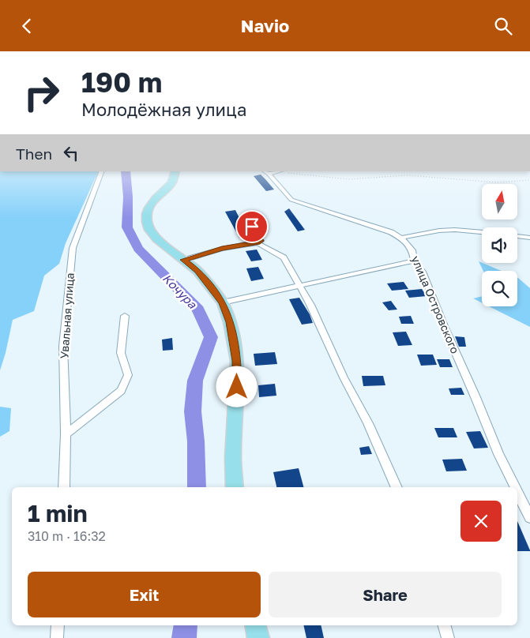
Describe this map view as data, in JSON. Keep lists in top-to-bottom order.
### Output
{
  "streets": {
    "street": ["улица Островского", "Увальная улица"]
  },
  "water": ["Кочура"],
  "north": "top",
  "page": {
    "header": "Navio",
    "turn": ["190 m", "Молодёжная улица"],
    "then": "Then",
    "heading": ["1 min", "310 m · 16:32"],
    "buttons": ["Exit", "Share"]
  }
}
